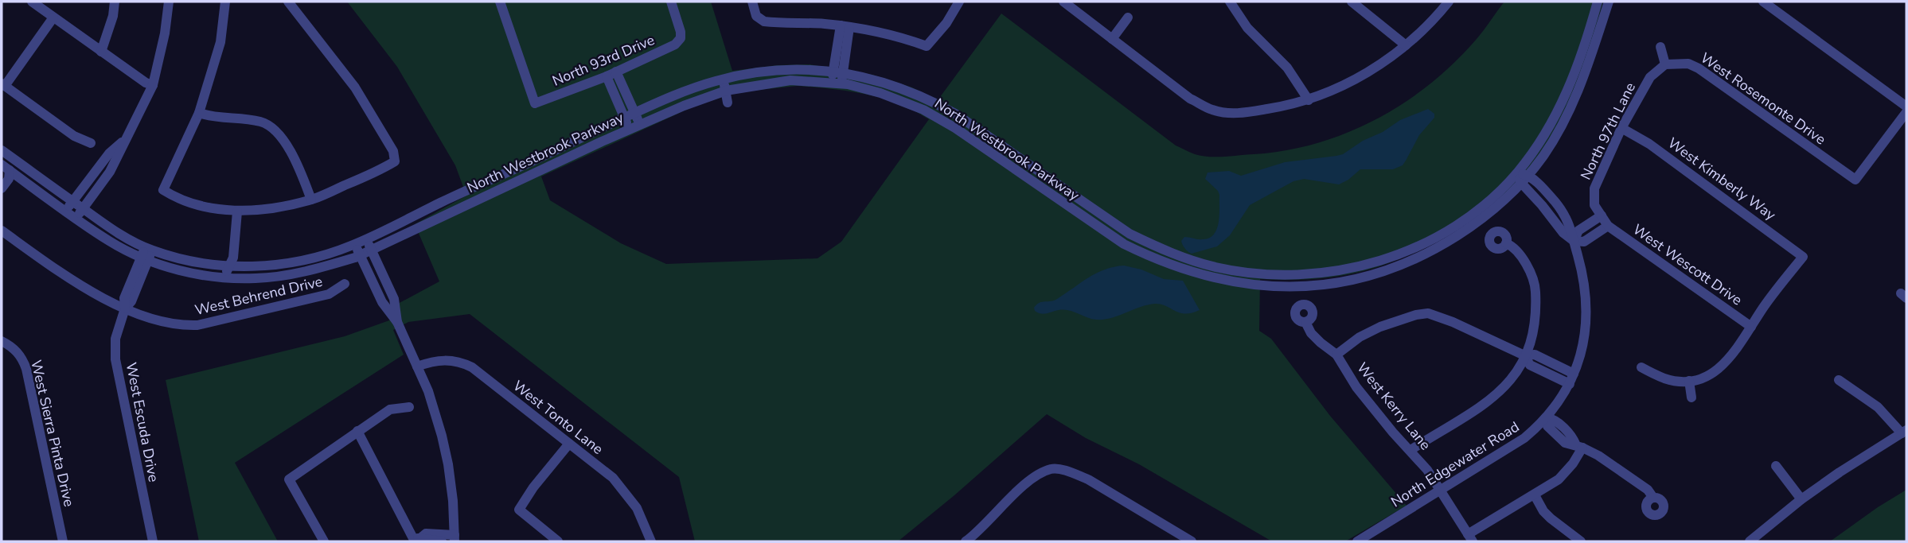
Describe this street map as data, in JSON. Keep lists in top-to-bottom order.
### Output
{
  "streets": {
    "street": [
      "North 93rd Drive",
      "West Rosemonte Drive",
      "North 97th Lane",
      "North Westbrook Parkway",
      "West Kimberly Way",
      "West Wescott Drive",
      "West Behrend Drive",
      "West Kerry Lane",
      "West Tonto Lane",
      "West Escuda Drive",
      "West Sierra Pinta Drive",
      "North Edgewater Road"
    ]
  },
  "crossings": [
    ["West Rosemonte Drive", "North 97th Lane"],
    ["North 97th Lane", "West Kimberly Way"],
    ["North 97th Lane", "West Wescott Drive"],
    ["North Westbrook Parkway", "West Behrend Drive"],
    ["North Westbrook Parkway", "West Escuda Drive"],
    ["North Westbrook Parkway", "North Edgewater Road"],
    ["West Kimberly Way", "West Wescott Drive"],
    ["West Behrend Drive", "West Escuda Drive"],
    ["West Kerry Lane", "North Edgewater Road"]
  ]
}
